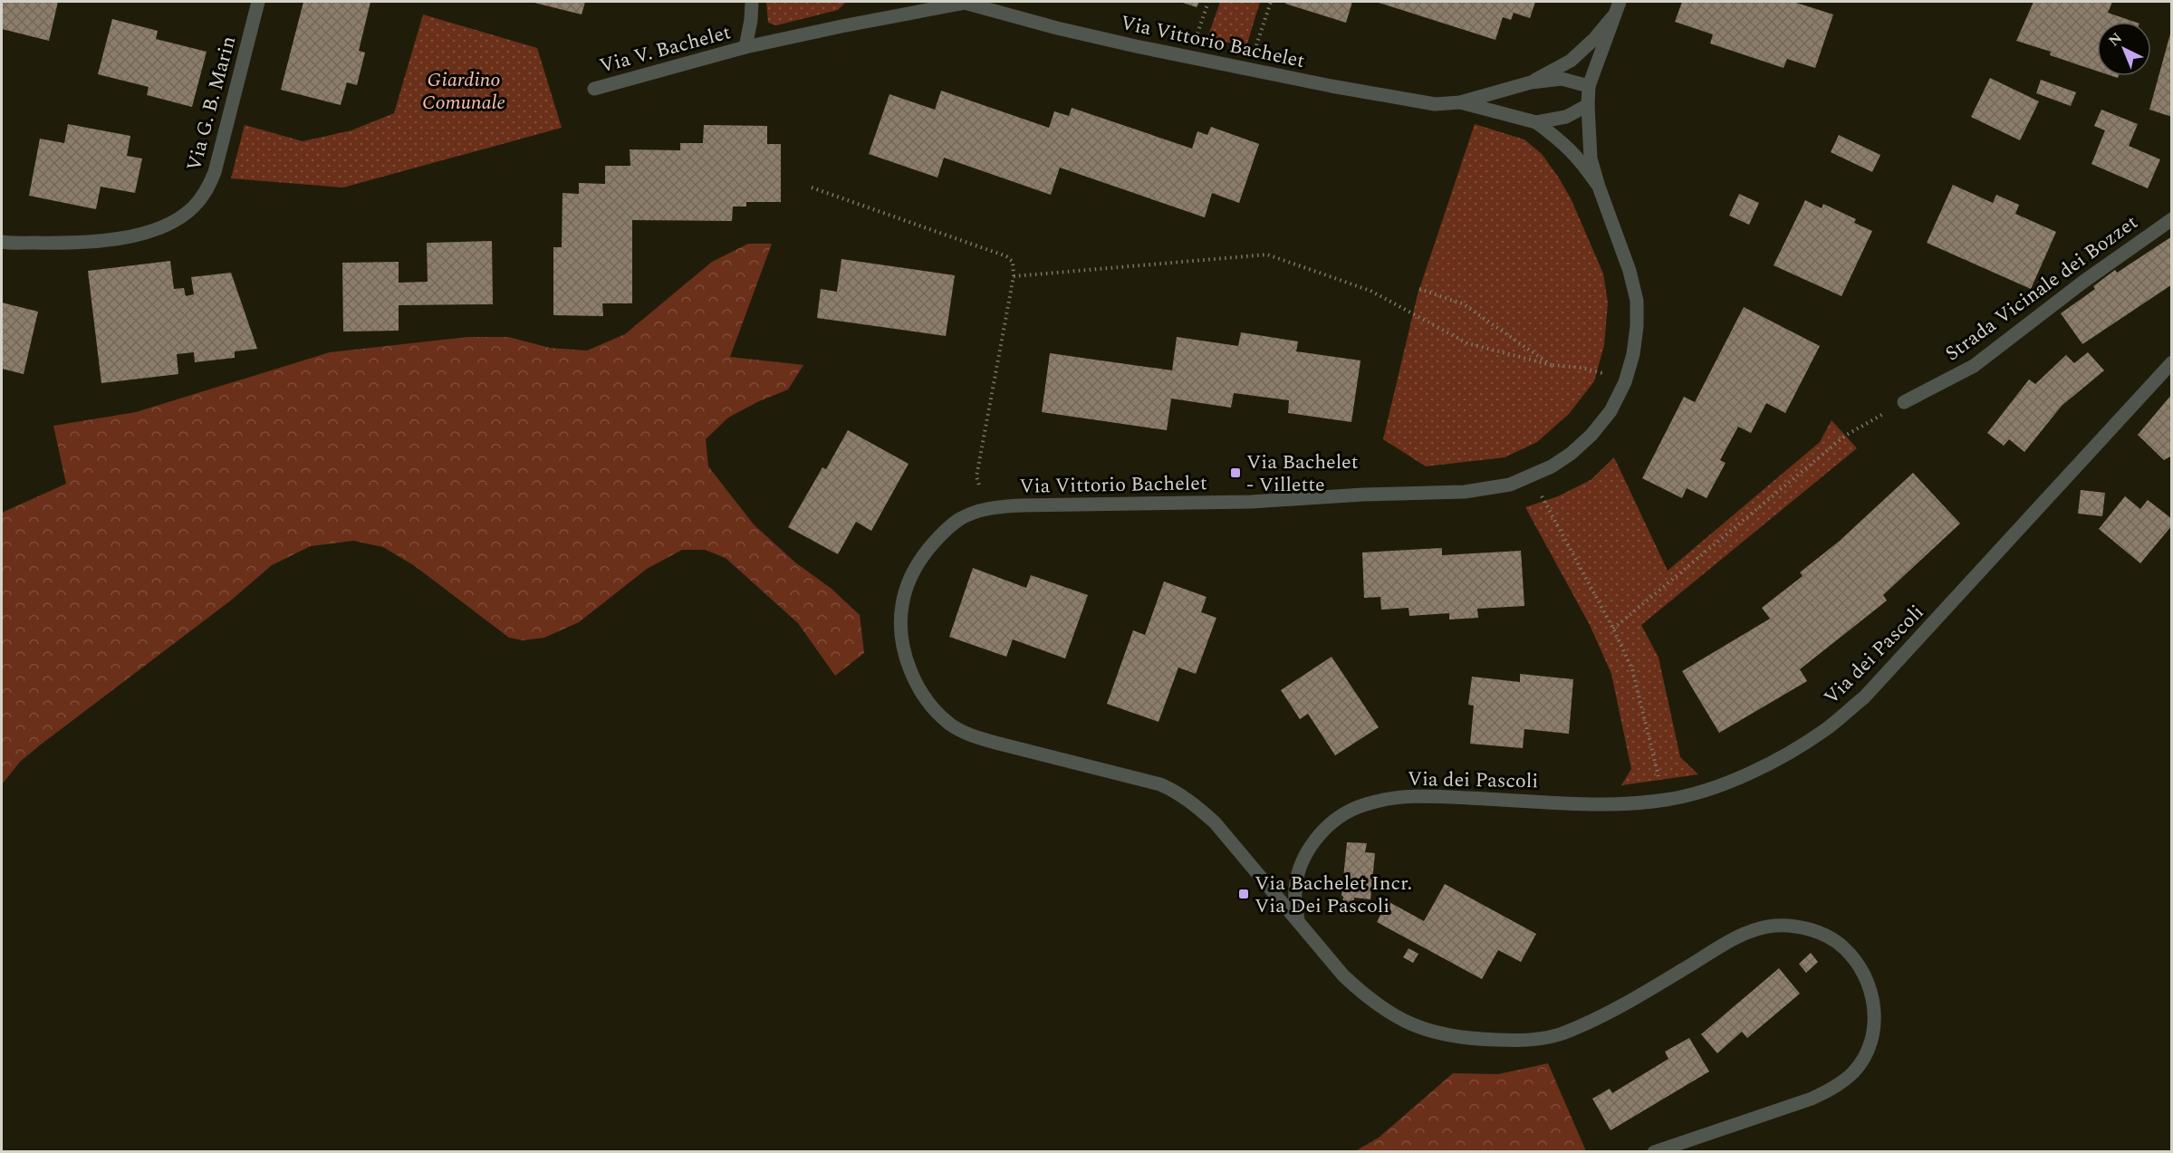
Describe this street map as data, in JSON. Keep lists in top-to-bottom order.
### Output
{
  "streets": {
    "street": [
      "Via Vittorio Bachelet",
      "Via V. Bachelet",
      "Via G. B. Marin",
      "Strada Vicinale dei Bozzet",
      "Via dei Pascoli"
    ]
  },
  "crossings": [
    ["Via Vittorio Bachelet", "Via V. Bachelet"],
    ["Via Vittorio Bachelet", "Via dei Pascoli"]
  ],
  "parks": ["Giardino Comunale"],
  "places": {
    "transit": ["Via Bachelet - Villette", "Via Bachelet Incr. Via Dei Pascoli"]
  },
  "north": "top left"
}
